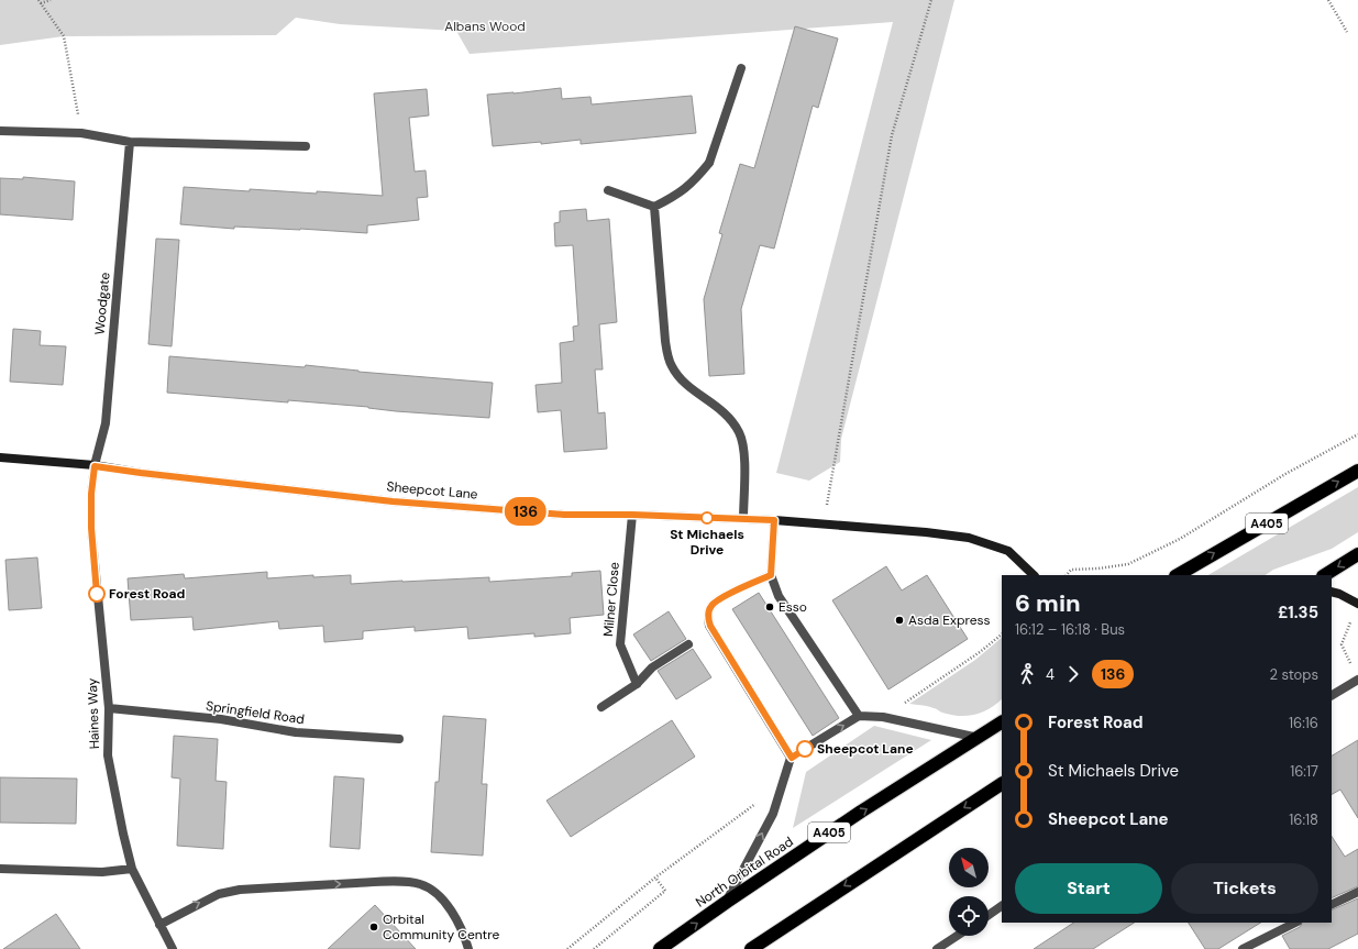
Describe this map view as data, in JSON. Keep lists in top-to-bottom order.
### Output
{
  "streets": {
    "highway": ["A405", "North Orbital Road"],
    "street": [
      "Woodgate",
      "Sheepcot Lane",
      "Milner Close",
      "Springfield Road",
      "Haines Way"
    ]
  },
  "crossings": [
    ["Woodgate", "Sheepcot Lane"],
    ["Woodgate", "Haines Way"],
    ["Sheepcot Lane", "Milner Close"],
    ["Sheepcot Lane", "Haines Way"],
    ["Springfield Road", "Haines Way"]
  ],
  "parks": ["Albans Wood"],
  "places": [
    "St Michaels Drive",
    "Forest Road",
    "Esso",
    "Asda Express",
    "Sheepcot Lane",
    "Orbital Community Centre"
  ],
  "lines": ["bus line 136"],
  "north": "top left",
  "page": {
    "on_map": "136",
    "heading": ["6 min", "16:12 – 16:18 · Bus", "£1.35"],
    "legs": ["4", "136", "2 stops"],
    "list": [
      {
        "name": "Forest Road",
        "value": "16:16"
      },
      {
        "name": "St Michaels Drive",
        "value": "16:17"
      },
      {
        "name": "Sheepcot Lane",
        "value": "16:18"
      }
    ],
    "buttons": ["Start", "Tickets"]
  }
}
